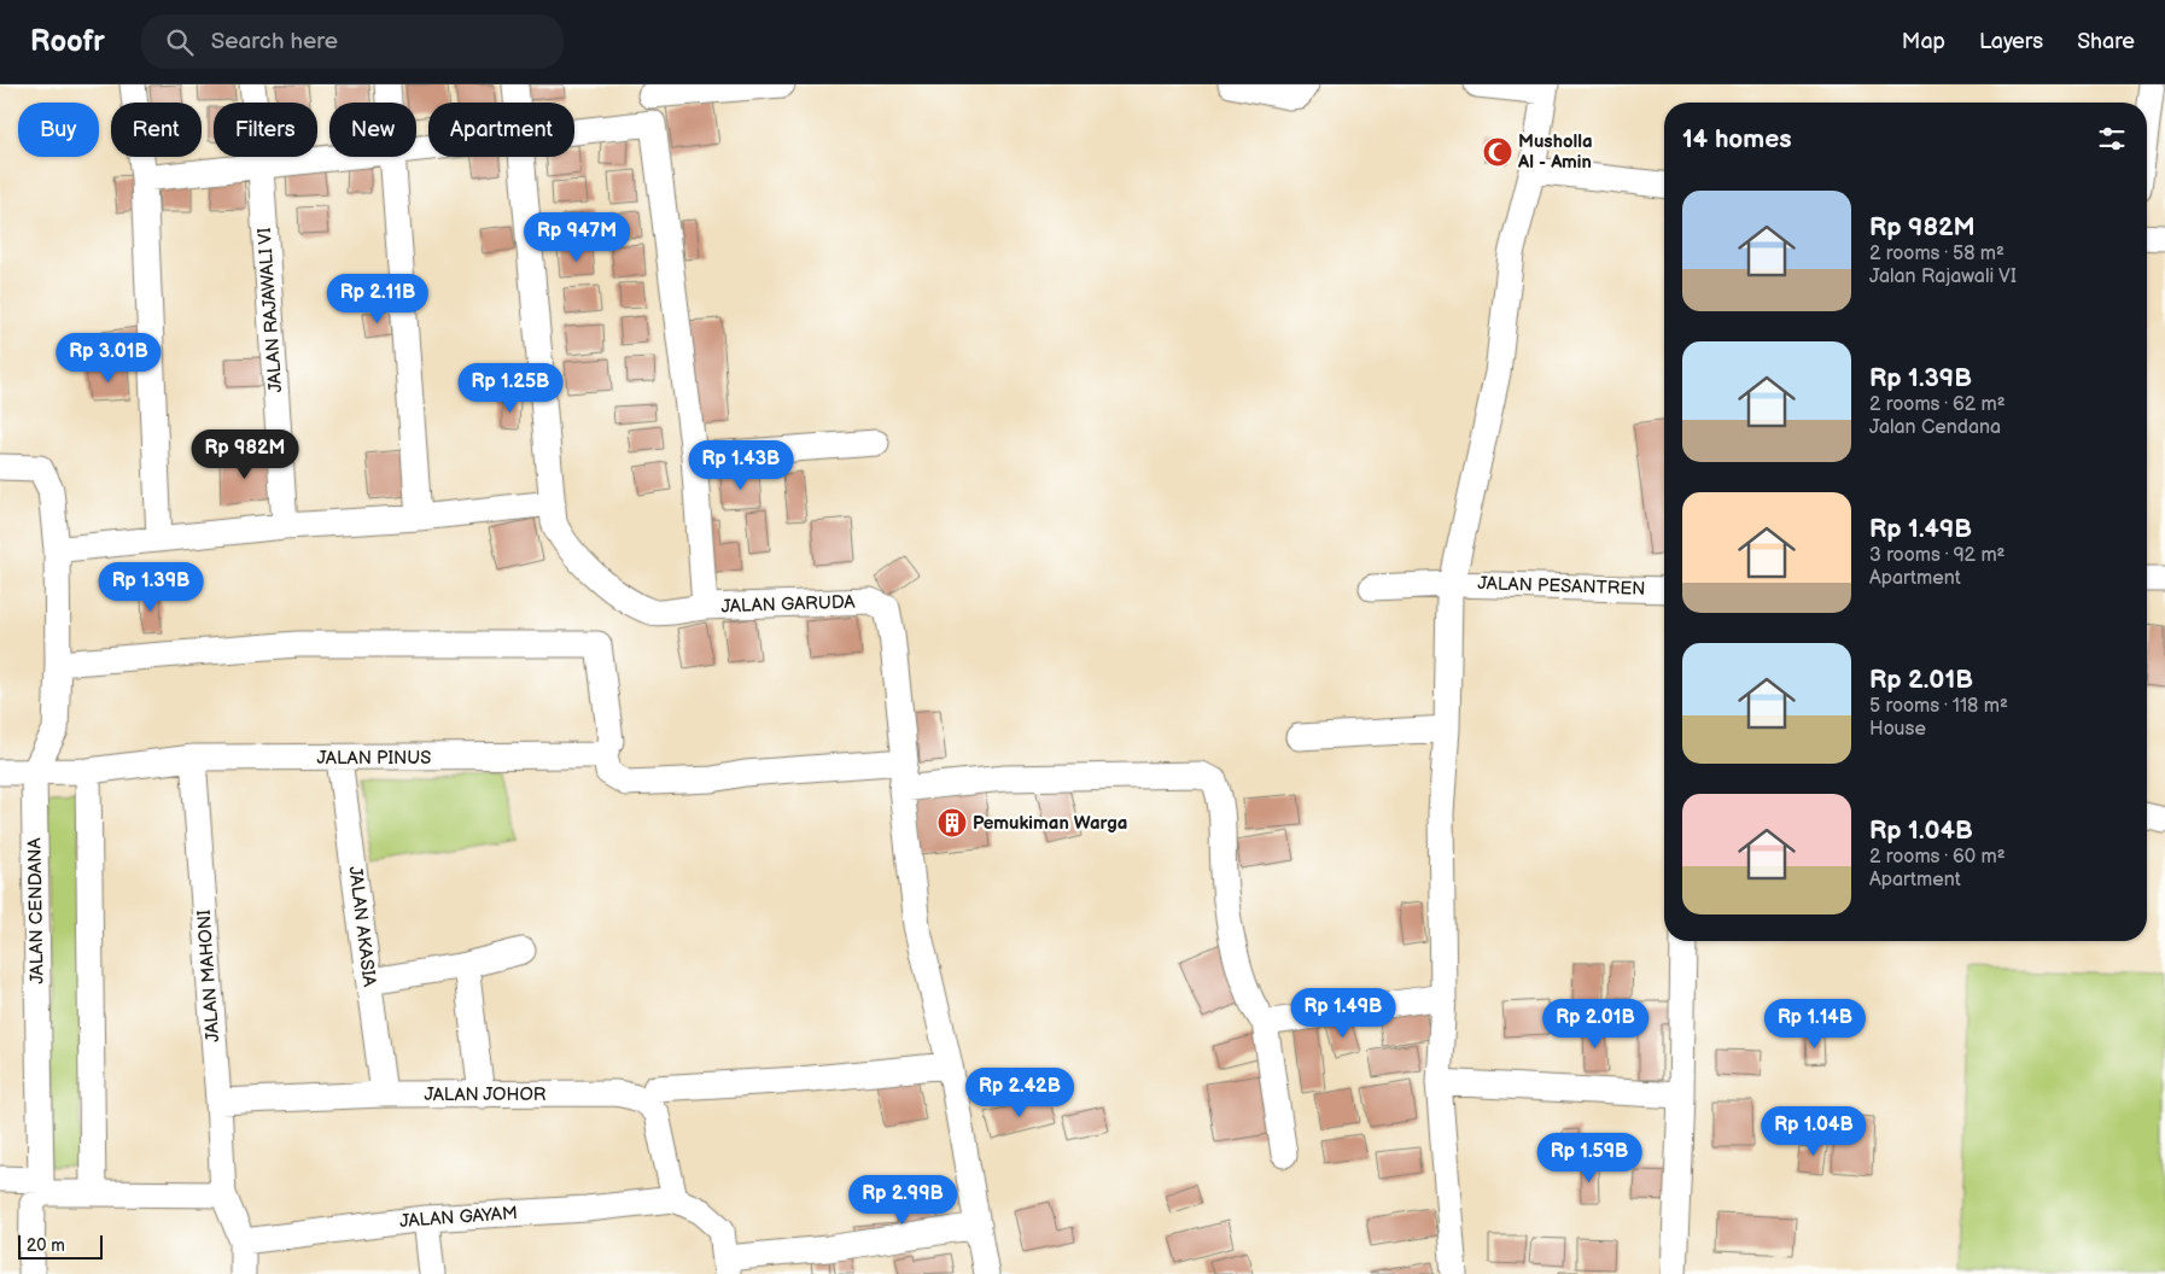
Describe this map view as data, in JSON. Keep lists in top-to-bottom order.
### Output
{
  "streets": {
    "street": [
      "JALAN RAJAWALI VI",
      "JALAN PESANTREN",
      "JALAN GARUDA",
      "JALAN PINUS",
      "JALAN CENDANA",
      "JALAN AKASIA",
      "JALAN MAHONI",
      "JALAN JOHOR",
      "JALAN GAYAM"
    ]
  },
  "crossings": [
    ["JALAN PINUS", "JALAN CENDANA"],
    ["JALAN PINUS", "JALAN AKASIA"],
    ["JALAN PINUS", "JALAN MAHONI"],
    ["JALAN AKASIA", "JALAN JOHOR"],
    ["JALAN MAHONI", "JALAN JOHOR"],
    ["JALAN MAHONI", "JALAN GAYAM"],
    ["JALAN JOHOR", "JALAN GAYAM"]
  ],
  "places": {
    "mosque": ["Musholla Al - Amin"],
    "building": ["Pemukiman Warga"]
  },
  "scale_bar": "20 m",
  "page": {
    "header": "Roofr",
    "search": "Search here",
    "nav": ["Map", "Layers", "Share"],
    "chip": [
      "Buy",
      "Rent",
      "Filters",
      "New",
      "Apartment"
    ],
    "heading": "14 homes",
    "list": [
      {
        "name": "Rp 982M",
        "note": "2 rooms · 58 m² · Jalan Rajawali VI"
      },
      {
        "name": "Rp 1.39B",
        "note": "2 rooms · 62 m² · Jalan Cendana"
      },
      {
        "name": "Rp 1.49B",
        "note": "3 rooms · 92 m² · Apartment"
      },
      {
        "name": "Rp 2.01B",
        "note": "5 rooms · 118 m² · House"
      },
      {
        "name": "Rp 1.04B",
        "note": "2 rooms · 60 m² · Apartment"
      }
    ],
    "price": [
      "Rp 947M",
      "Rp 2.11B",
      "Rp 3.01B",
      "Rp 1.25B",
      "Rp 982M",
      "Rp 1.43B",
      "Rp 1.39B",
      "Rp 1.49B",
      "Rp 2.01B",
      "Rp 1.14B",
      "Rp 2.42B",
      "Rp 1.04B",
      "Rp 1.59B",
      "Rp 2.99B"
    ],
    "scale": "20 m"
  }
}
